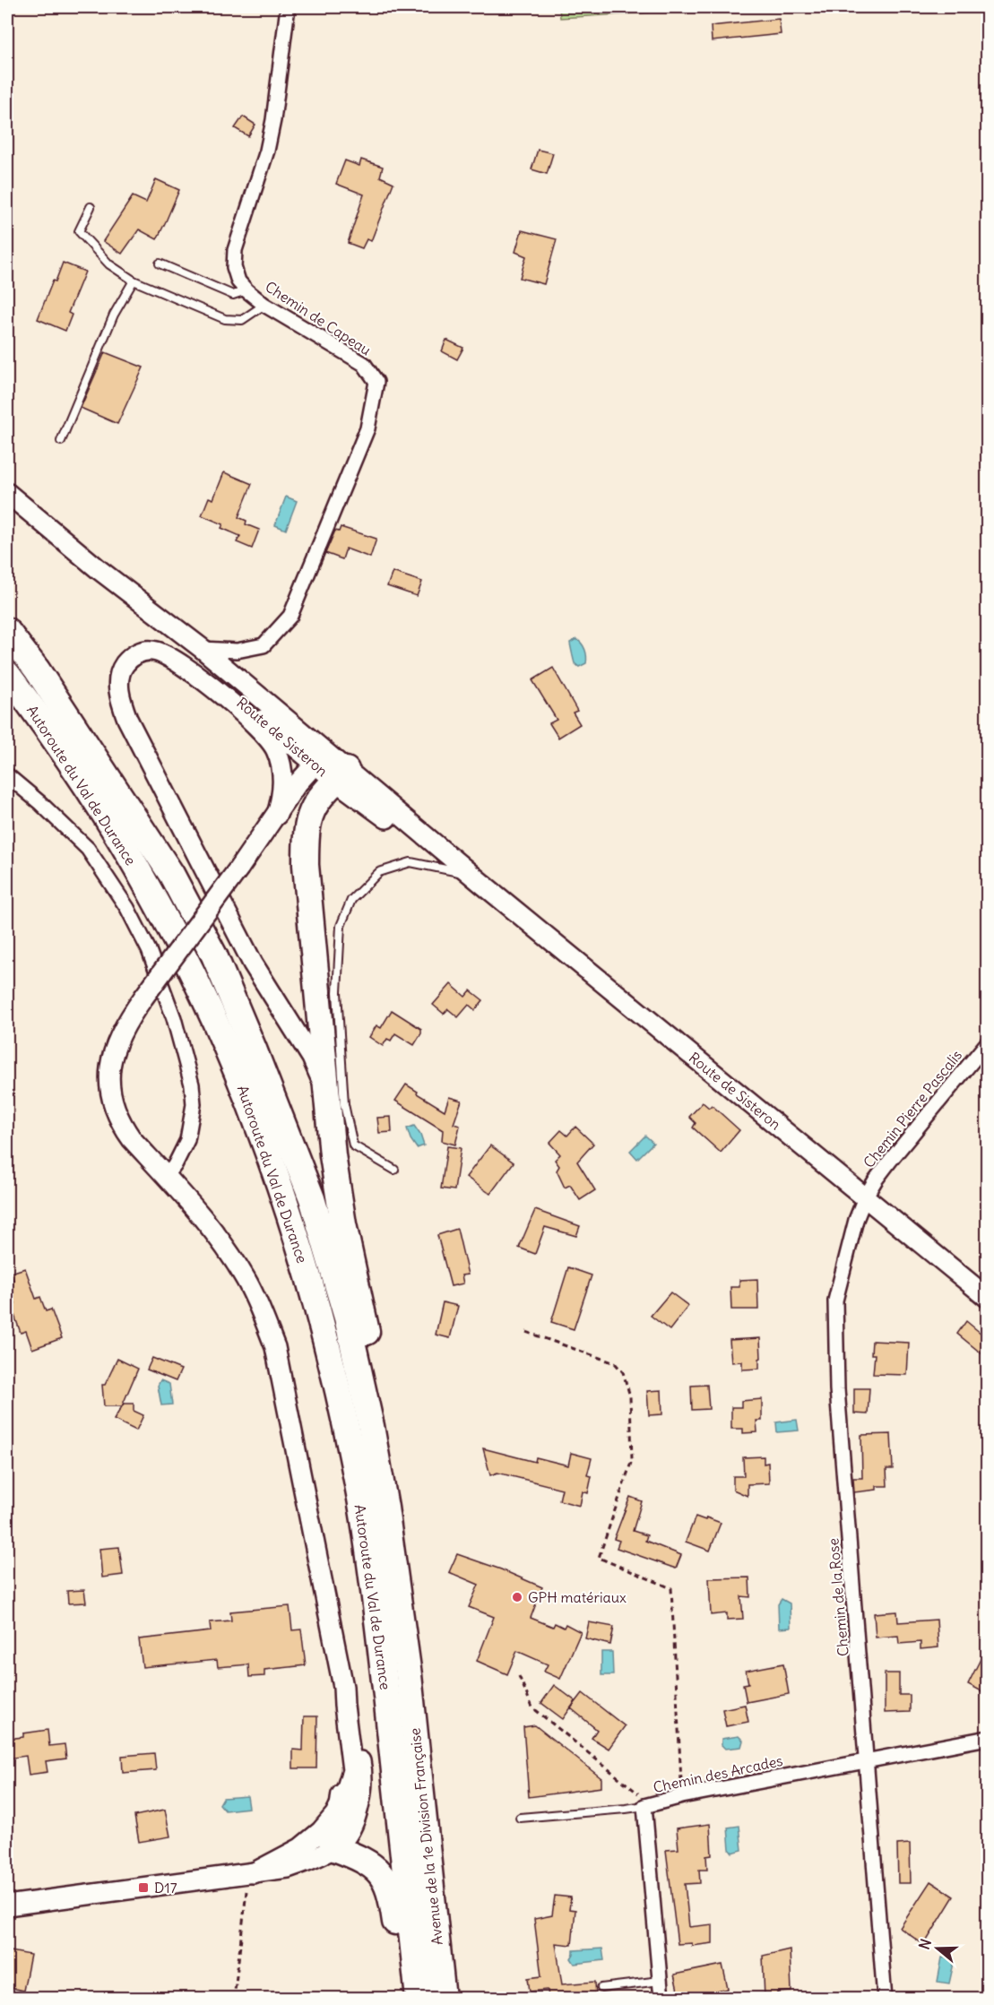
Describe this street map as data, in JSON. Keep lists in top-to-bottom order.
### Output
{
  "streets": {
    "highway": ["Autoroute du Val de Durance", "Avenue de la 1e Division Française"],
    "street": [
      "Chemin de Capeau",
      "Route de Sisteron",
      "Chemin Pierre Pascalis",
      "Chemin de la Rose",
      "Chemin des Arcades"
    ]
  },
  "crossings": [
    ["Chemin de Capeau", "Route de Sisteron"],
    ["Route de Sisteron", "Chemin Pierre Pascalis"],
    ["Route de Sisteron", "Chemin de la Rose"],
    ["Autoroute du Val de Durance", "Avenue de la 1e Division Française"],
    ["Chemin Pierre Pascalis", "Chemin de la Rose"],
    ["Chemin de la Rose", "Chemin des Arcades"]
  ],
  "places": {
    "other": ["GPH matériaux"],
    "transit": ["D17"]
  },
  "north": "left"
}
